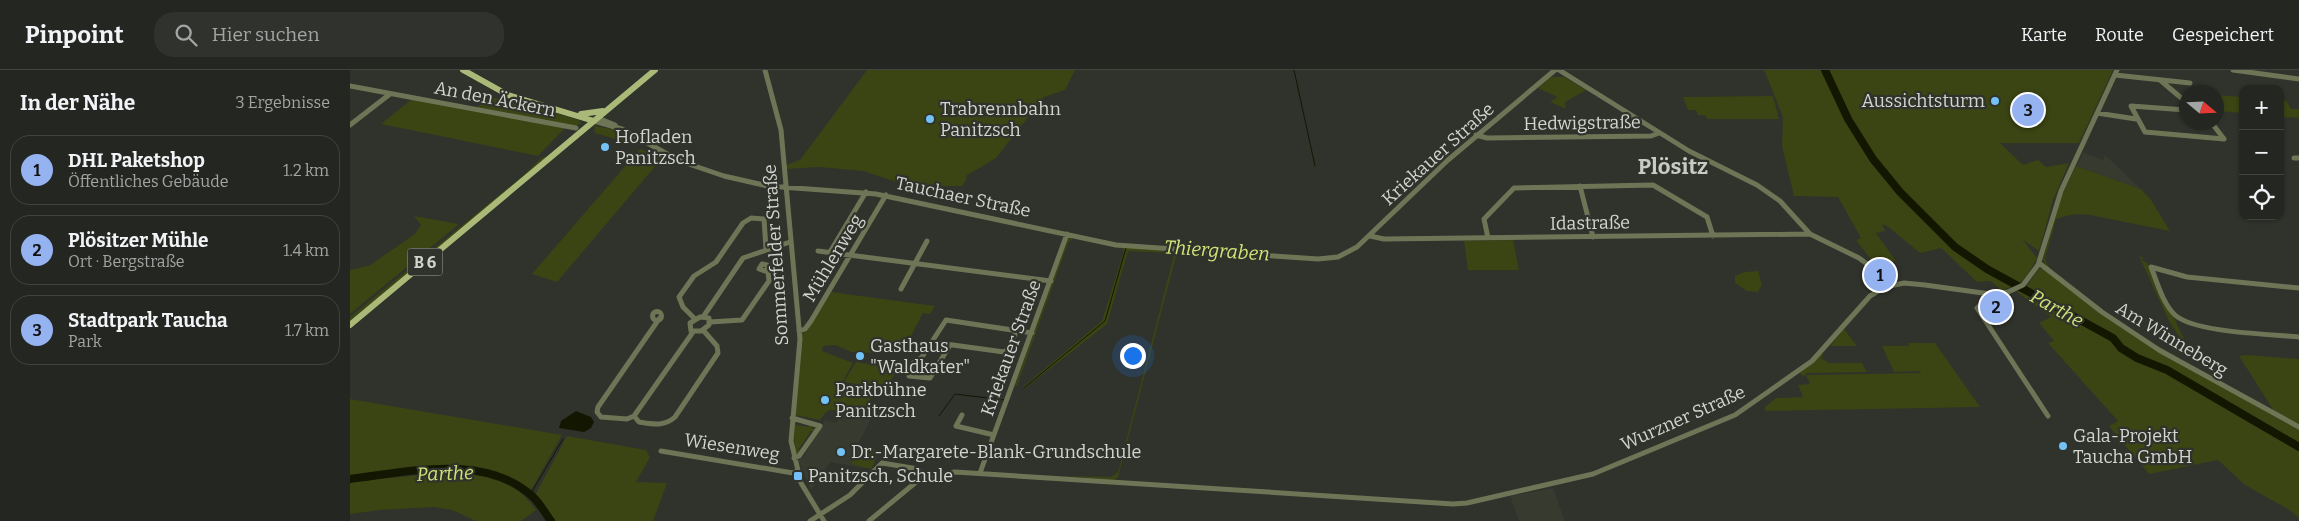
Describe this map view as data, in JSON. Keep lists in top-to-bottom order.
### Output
{
  "streets": {
    "main road": ["B 6"],
    "street": [
      "An den Äckern",
      "Hedwigstraße",
      "Kriekauer Straße",
      "Tauchaer Straße",
      "Idastraße",
      "Sommerfelder Straße",
      "Mühlenweg",
      "Am Winneberg",
      "Wurzner Straße",
      "Wiesenweg"
    ]
  },
  "crossings": [
    ["Hedwigstraße", "Kriekauer Straße"],
    ["Kriekauer Straße", "Tauchaer Straße"],
    ["Kriekauer Straße", "Idastraße"],
    ["Kriekauer Straße", "Wurzner Straße"],
    ["Tauchaer Straße", "Sommerfelder Straße"],
    ["Tauchaer Straße", "Mühlenweg"],
    ["Tauchaer Straße", "B 6"],
    ["Sommerfelder Straße", "Mühlenweg"],
    ["Sommerfelder Straße", "Wiesenweg"],
    ["Am Winneberg", "Wurzner Straße"]
  ],
  "districts": ["Plösitz"],
  "water": ["Thiergraben", "Parthe"],
  "places": {
    "other": [
      "Aussichtsturm",
      "Trabrennbahn Panitzsch",
      "Hofladen Panitzsch",
      "Gasthaus \"Waldkater\"",
      "Parkbühne Panitzsch",
      "Gala-Projekt Taucha GmbH",
      "Dr.-Margarete-Blank-Grundschule"
    ],
    "transit": ["Panitzsch, Schule"]
  },
  "north": "right",
  "page": {
    "header": "Pinpoint",
    "search": "Hier suchen",
    "nav": ["Karte", "Route", "Gespeichert"],
    "heading": ["In der Nähe", "3 Ergebnisse"],
    "map_buttons": ["+", "−"],
    "pins": ["3", "1", "2"],
    "list": [
      {
        "mark": "1",
        "name": "DHL Paketshop",
        "note": "Öffentliches Gebäude",
        "value": "1.2 km"
      },
      {
        "mark": "2",
        "name": "Plösitzer Mühle",
        "note": "Ort · Bergstraße",
        "value": "1.4 km"
      },
      {
        "mark": "3",
        "name": "Stadtpark Taucha",
        "note": "Park",
        "value": "1.7 km"
      }
    ]
  }
}
